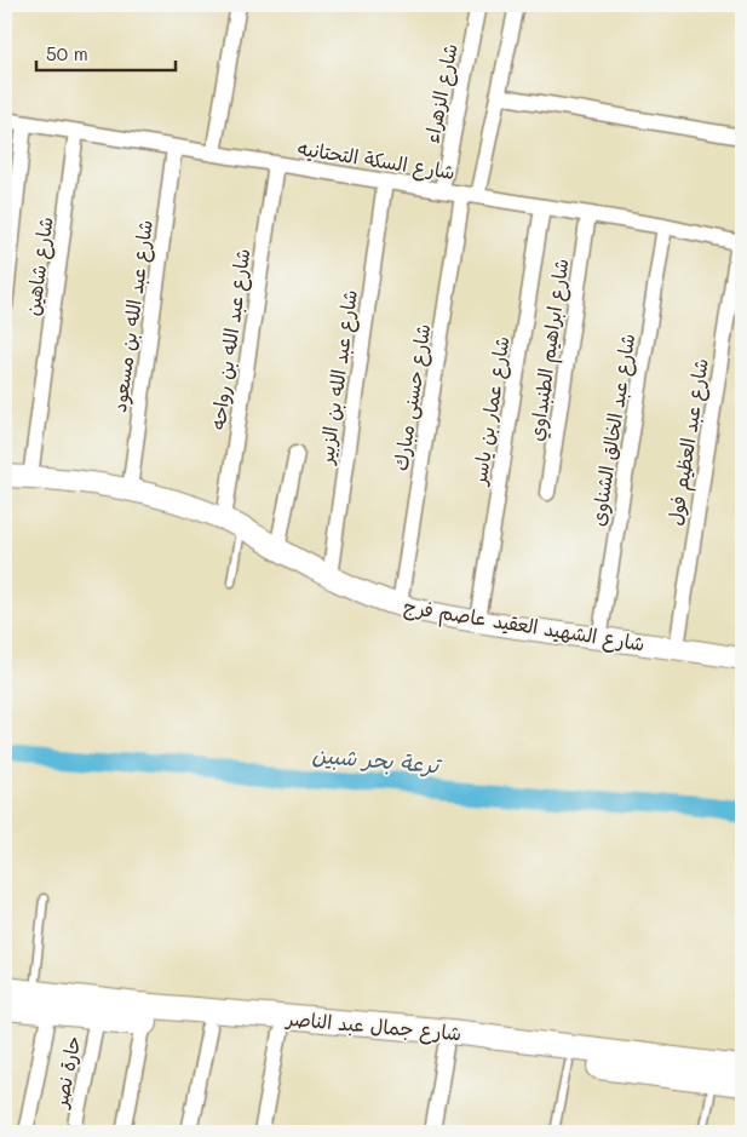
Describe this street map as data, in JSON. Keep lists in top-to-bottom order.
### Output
{
  "streets": {
    "main road": ["شارع جمال عبد الناصر"],
    "street": [
      "شارع الزهراء",
      "شارع السكة التحتانيه",
      "شارع شاهين",
      "شارع عبد الله بن مسعود",
      "شارع عبد الله بن رواحه",
      "شارع ابراهيم الطنبداوي",
      "شارع عبد الله بن الزبير",
      "شارع حسنى مبارك",
      "شارع عمار بن ياسر",
      "شارع عبد الخالق الشناوى",
      "شارع عبد العظيم فول",
      "شارع الشهيد العقيد عاصم فرج",
      "حارة نصر"
    ]
  },
  "crossings": [
    ["شارع الزهراء", "شارع السكة التحتانيه"],
    ["شارع السكة التحتانيه", "شارع شاهين"],
    ["شارع السكة التحتانيه", "شارع عبد الله بن مسعود"],
    ["شارع السكة التحتانيه", "شارع عبد الله بن رواحه"],
    ["شارع السكة التحتانيه", "شارع ابراهيم الطنبداوي"],
    ["شارع السكة التحتانيه", "شارع عبد الله بن الزبير"],
    ["شارع السكة التحتانيه", "شارع حسنى مبارك"],
    ["شارع السكة التحتانيه", "شارع عمار بن ياسر"],
    ["شارع السكة التحتانيه", "شارع عبد الخالق الشناوى"],
    ["شارع السكة التحتانيه", "شارع عبد العظيم فول"],
    ["شارع شاهين", "شارع الشهيد العقيد عاصم فرج"],
    ["شارع عبد الله بن مسعود", "شارع الشهيد العقيد عاصم فرج"],
    ["شارع عبد الله بن رواحه", "شارع الشهيد العقيد عاصم فرج"],
    ["شارع عبد الله بن الزبير", "شارع الشهيد العقيد عاصم فرج"],
    ["شارع حسنى مبارك", "شارع الشهيد العقيد عاصم فرج"],
    ["شارع عمار بن ياسر", "شارع الشهيد العقيد عاصم فرج"],
    ["شارع عبد الخالق الشناوى", "شارع الشهيد العقيد عاصم فرج"],
    ["شارع عبد العظيم فول", "شارع الشهيد العقيد عاصم فرج"],
    ["شارع جمال عبد الناصر", "حارة نصر"]
  ],
  "water": ["ترعة بحر شبين"],
  "scale_bar": "50 m"
}
